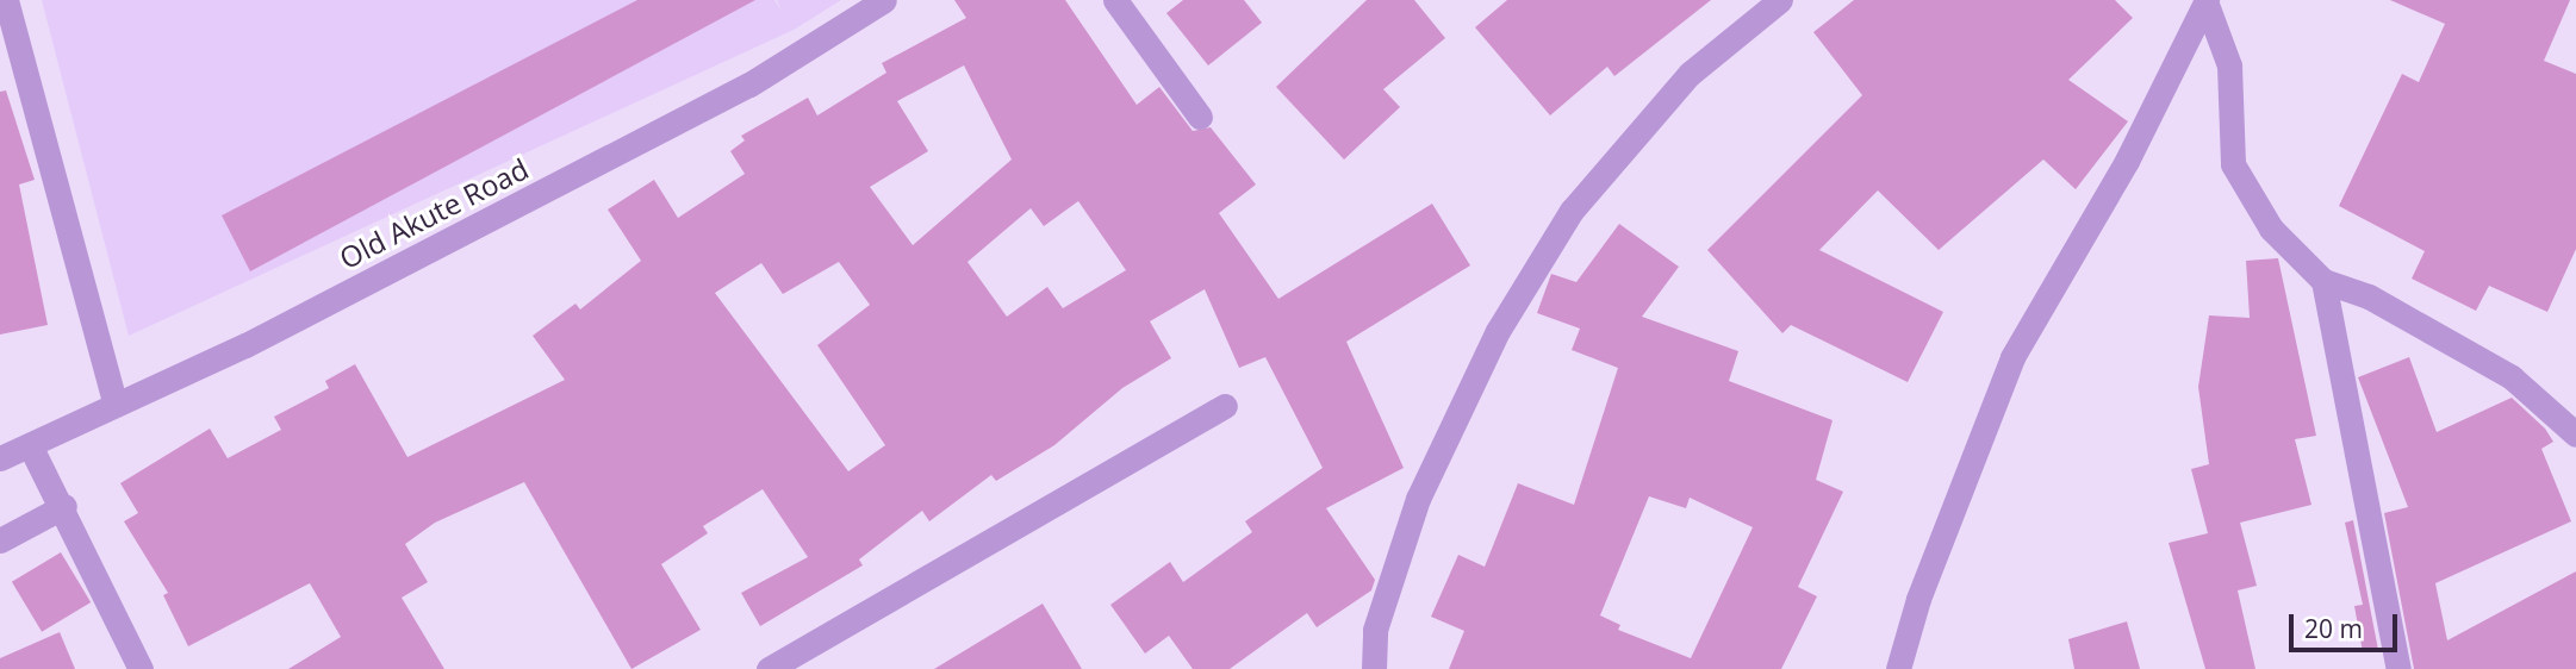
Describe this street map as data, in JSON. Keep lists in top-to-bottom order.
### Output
{
  "streets": {
    "street": ["Old Akute Road"]
  },
  "scale_bar": "20 m"
}
